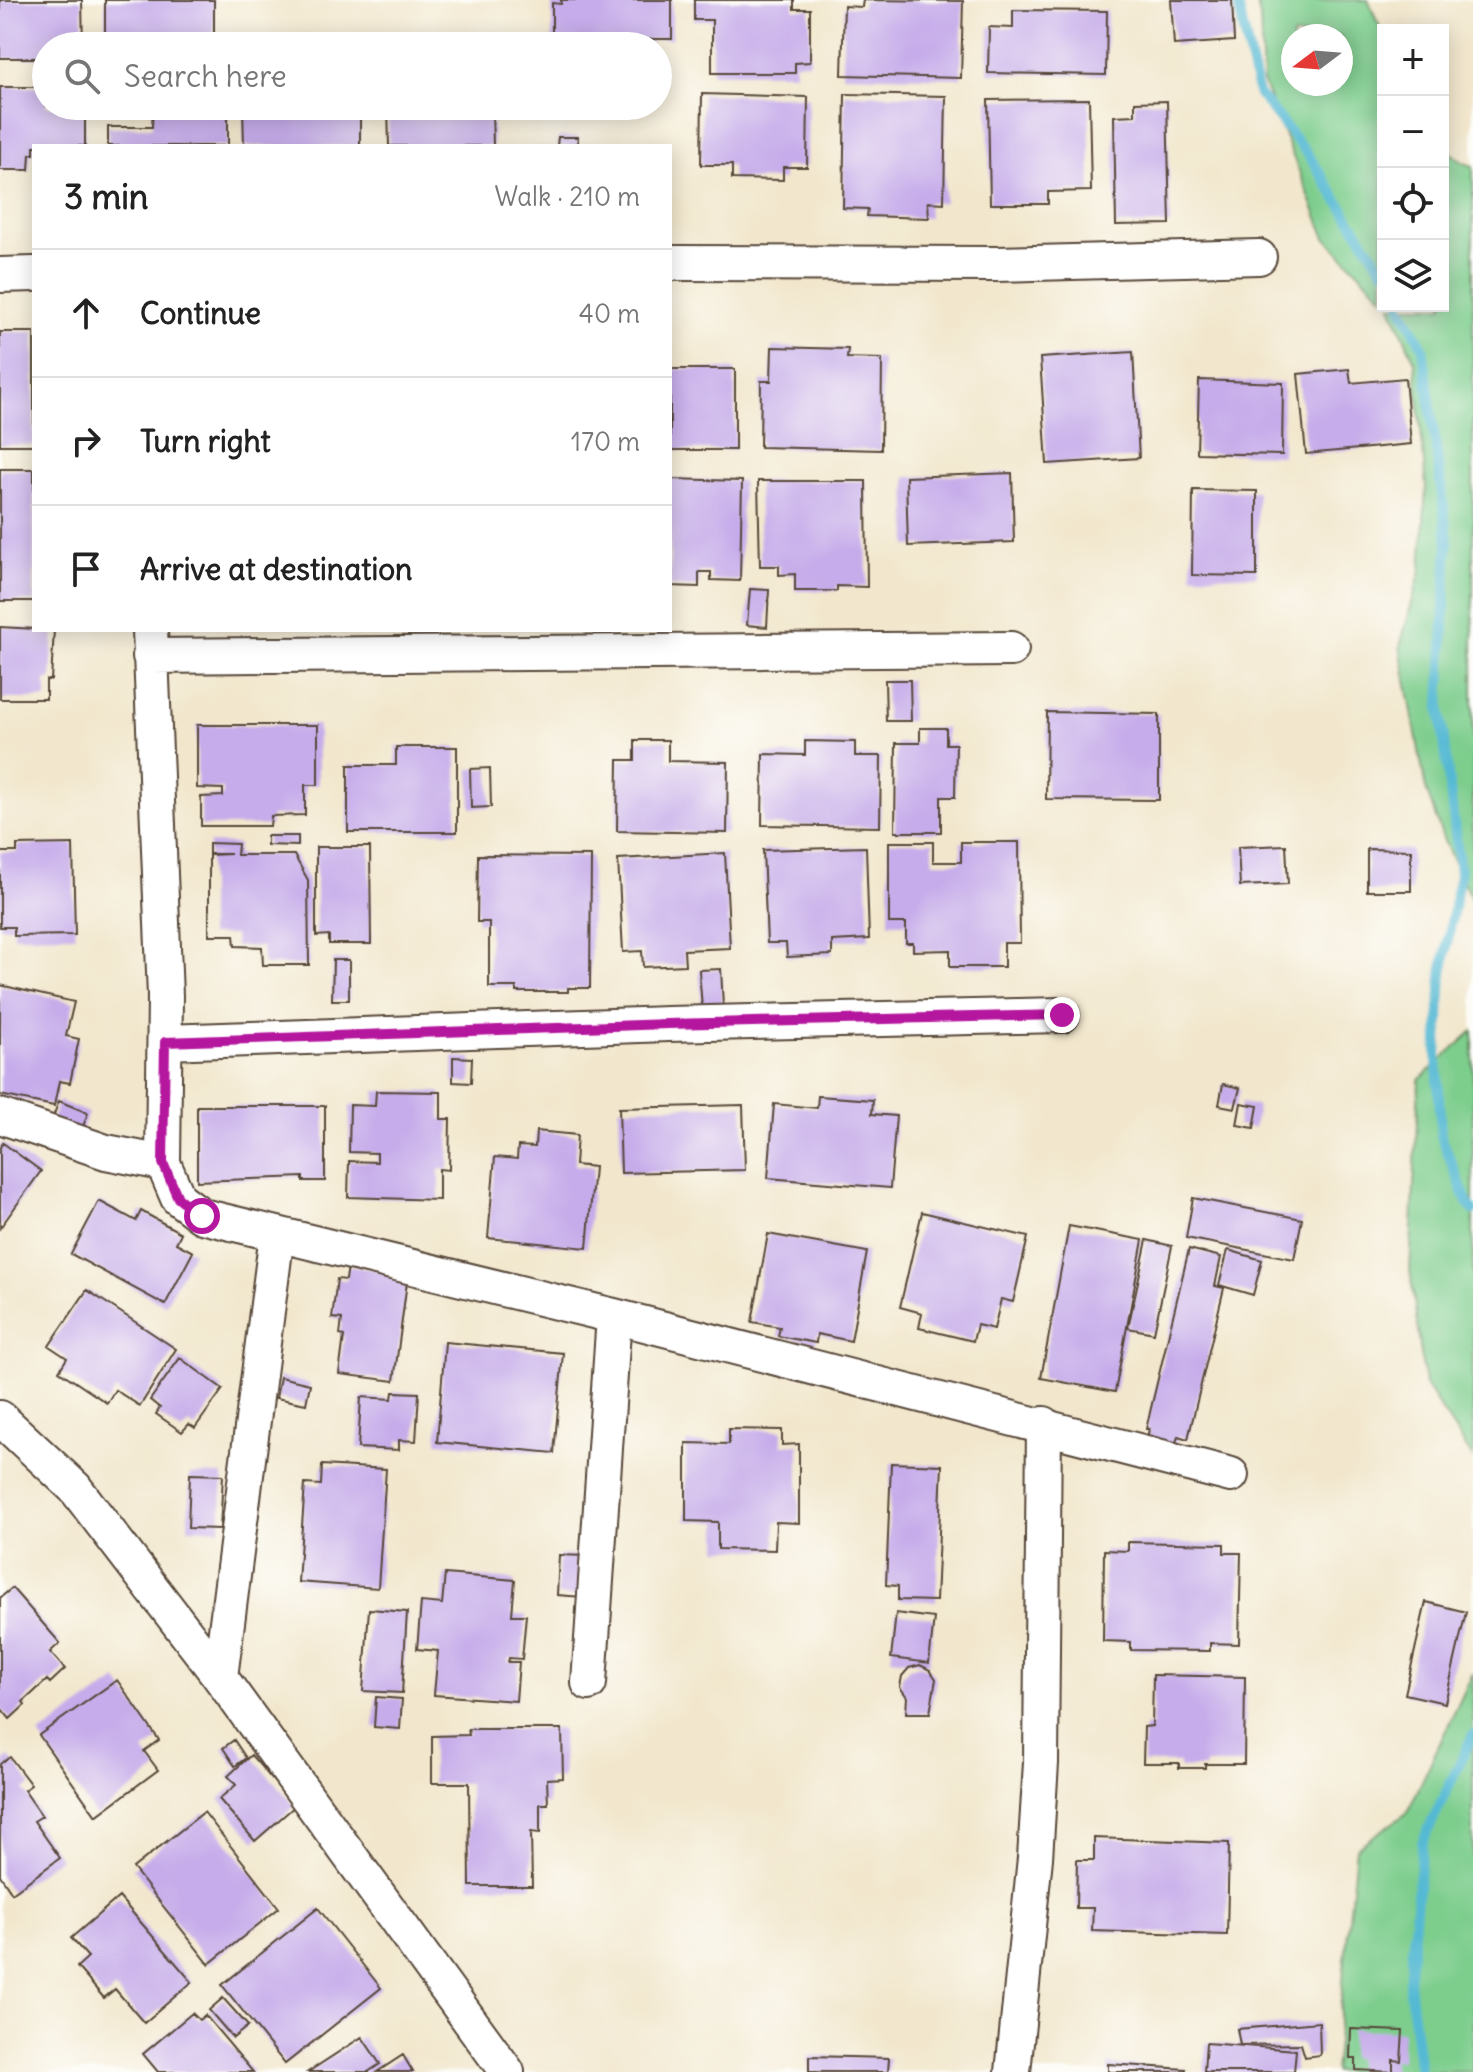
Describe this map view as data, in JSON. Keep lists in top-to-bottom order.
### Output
{
  "north": "left",
  "page": {
    "map_buttons": ["+", "−"],
    "search": "Search here",
    "heading": ["3 min", "Walk · 210 m"],
    "list": [
      ["Continue", "40 m"],
      ["Turn right", "170 m"],
      "Arrive at destination"
    ]
  }
}
